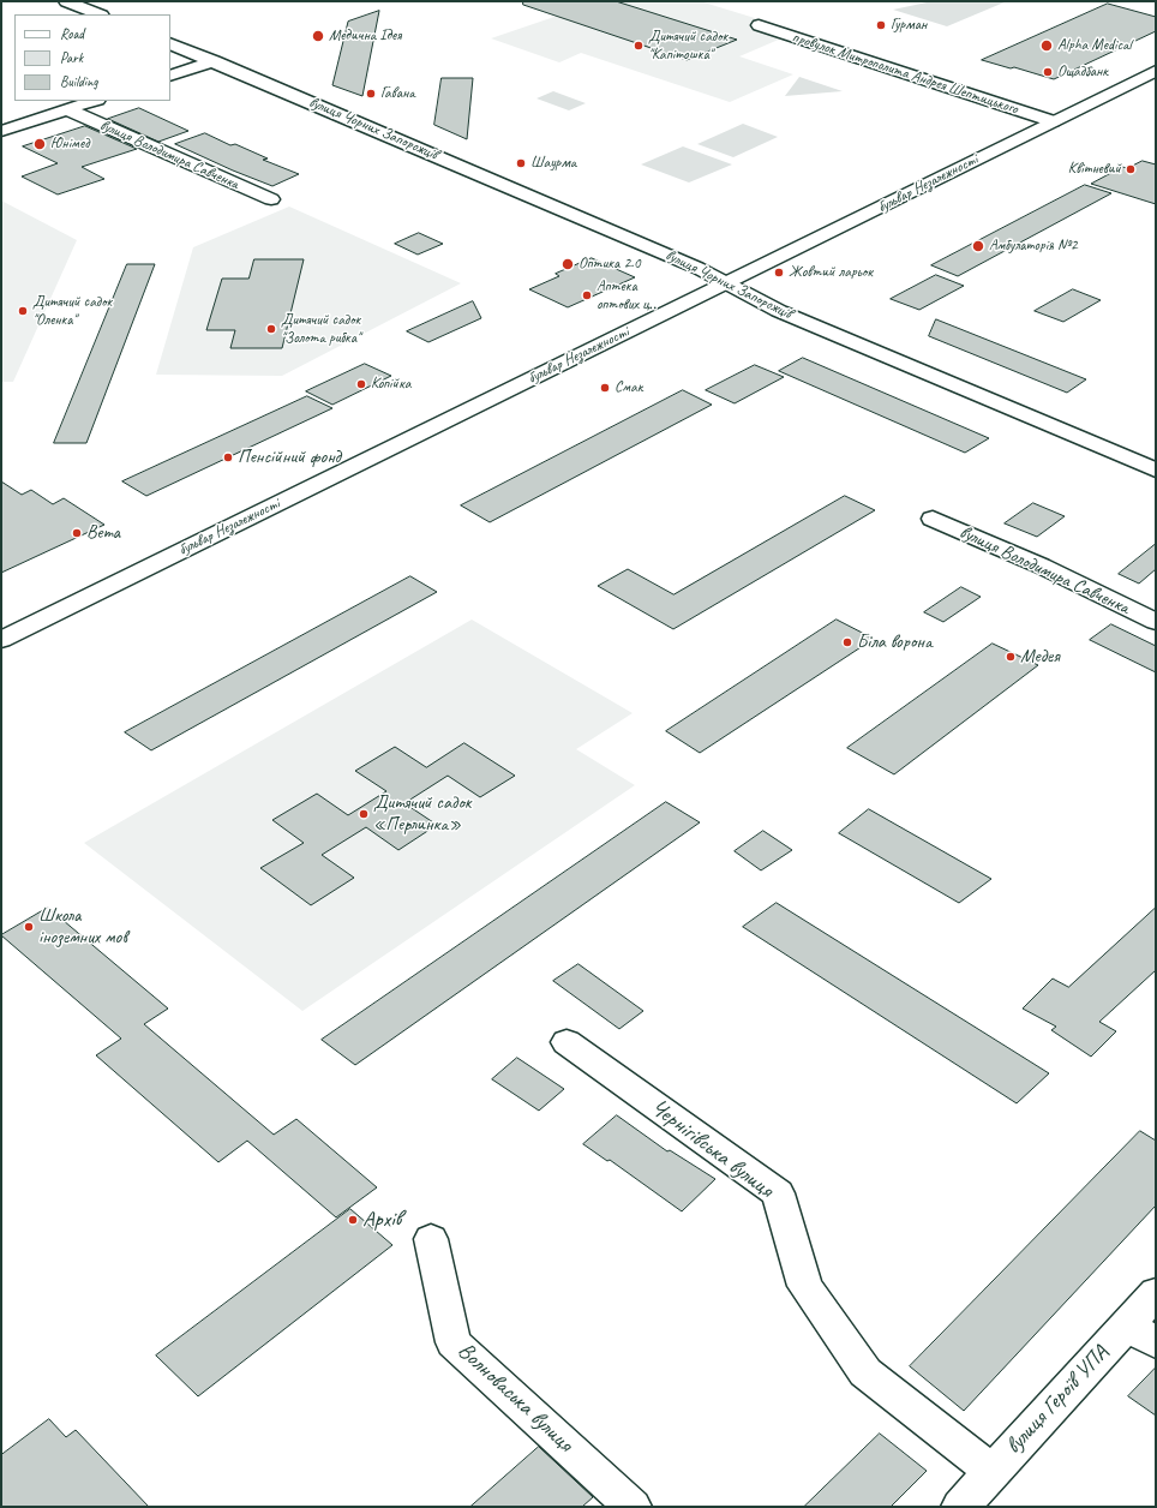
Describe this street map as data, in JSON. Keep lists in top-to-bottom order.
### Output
{
  "streets": {
    "street": [
      "провулок Митрополита Андрея Шептицького",
      "вулиця Чорних Запорожців",
      "вулиця Володимира Савченка",
      "бульвар Незалежності",
      "Чернігівська вулиця",
      "Волноваська вулиця",
      "вулиця Героїв УПА"
    ]
  },
  "crossings": [
    ["провулок Митрополита Андрея Шептицького", "бульвар Незалежності"],
    ["вулиця Чорних Запорожців", "бульвар Незалежності"],
    ["Чернігівська вулиця", "вулиця Героїв УПА"]
  ],
  "places": [
    "Гурман",
    "Медична Ідея",
    "Дитячий садок \"Капітошка\"",
    "Alpha Medical",
    "Ощадбанк",
    "Гавана",
    "Юнімед",
    "Шаурма",
    "Квітневий",
    "Амбулаторія №2",
    "Оптика 2.0",
    "Жовтий ларьок",
    "Аптека оптових ц‥",
    "Дитячий садок \"Оленка\"",
    "Дитячий садок \"Золота рибка\"",
    "Копійка",
    "Смак",
    "Пенсійний фонд",
    "Вета",
    "Біла ворона",
    "Медея",
    "Дитячий садок «Перлинка»",
    "Школа іноземних мов",
    "Архів"
  ],
  "legend": ["Road", "Park", "Building"]
}
